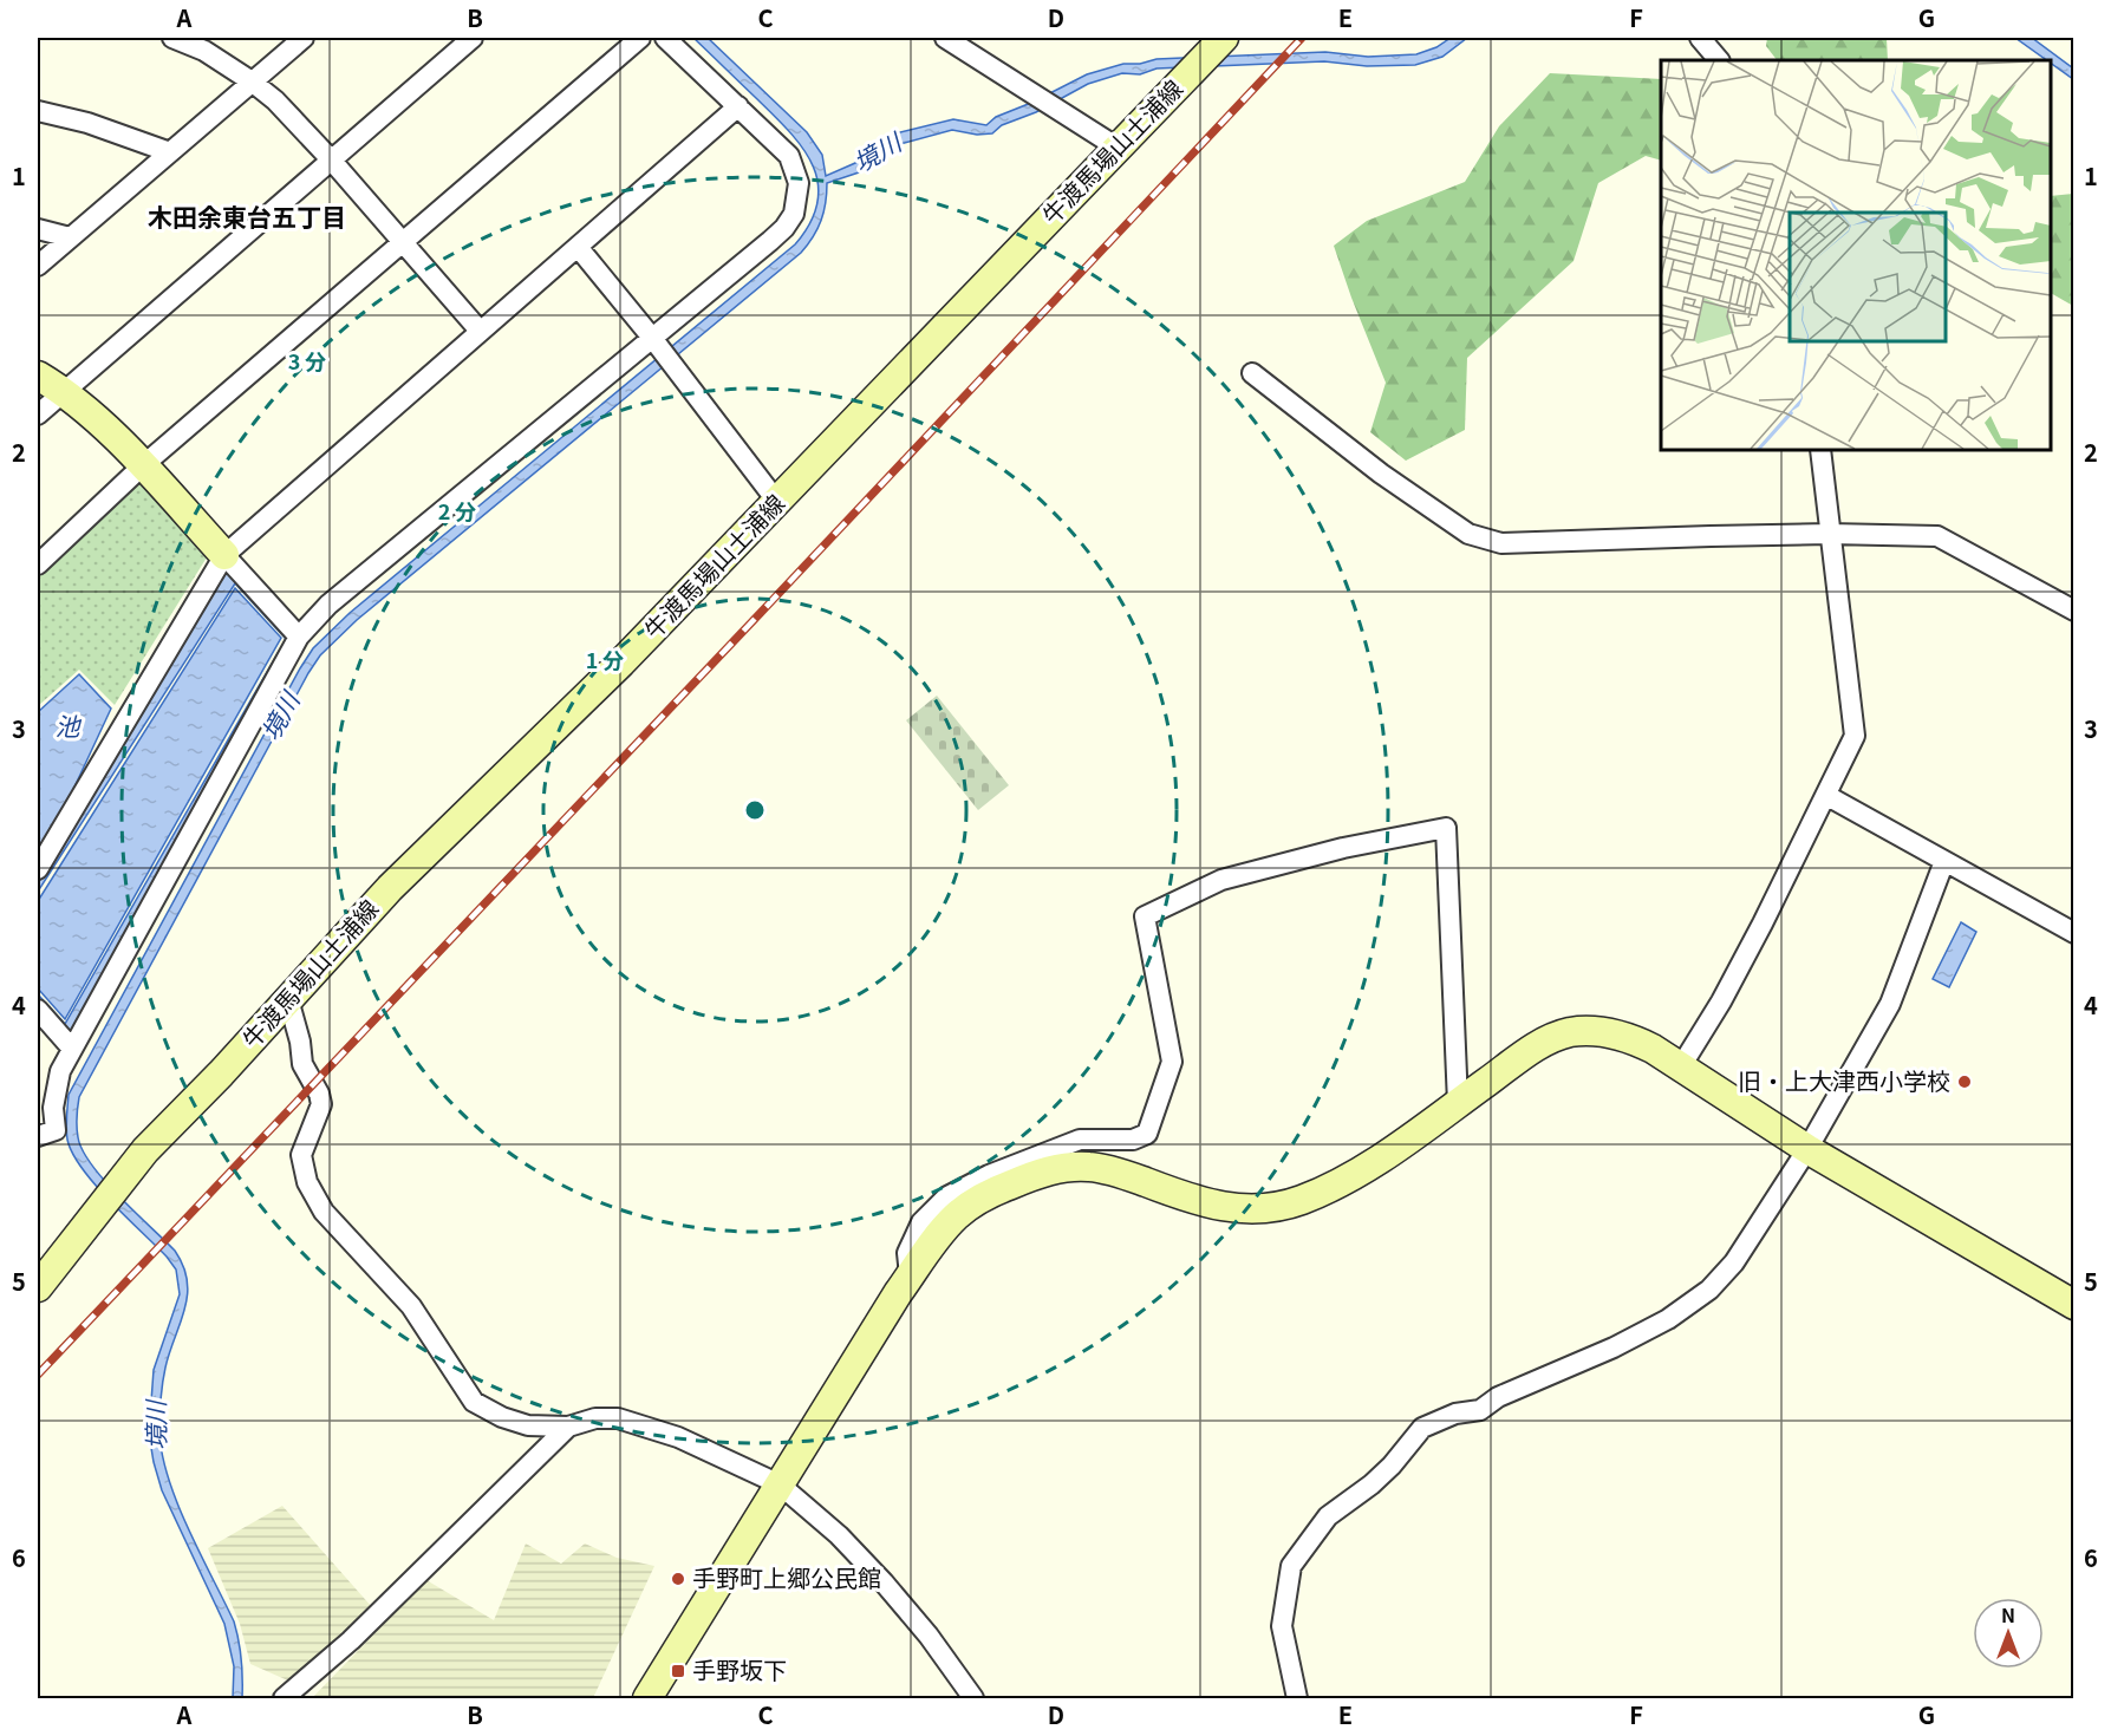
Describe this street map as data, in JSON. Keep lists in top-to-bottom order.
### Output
{
  "streets": {
    "street": ["牛渡馬場山土浦線"]
  },
  "districts": ["木田余東台五丁目"],
  "water": ["境川", "池"],
  "places": {
    "other": ["旧・上大津西小学校", "手野町上郷公民館"],
    "transit": ["手野坂下"]
  },
  "north": "top",
  "grid": {
    "columns": [
      "A",
      "B",
      "C",
      "D",
      "E",
      "F",
      "G"
    ],
    "rows": [
      "1",
      "2",
      "3",
      "4",
      "5",
      "6"
    ]
  },
  "rings": ["3 分", "2 分", "1 分"]
}
